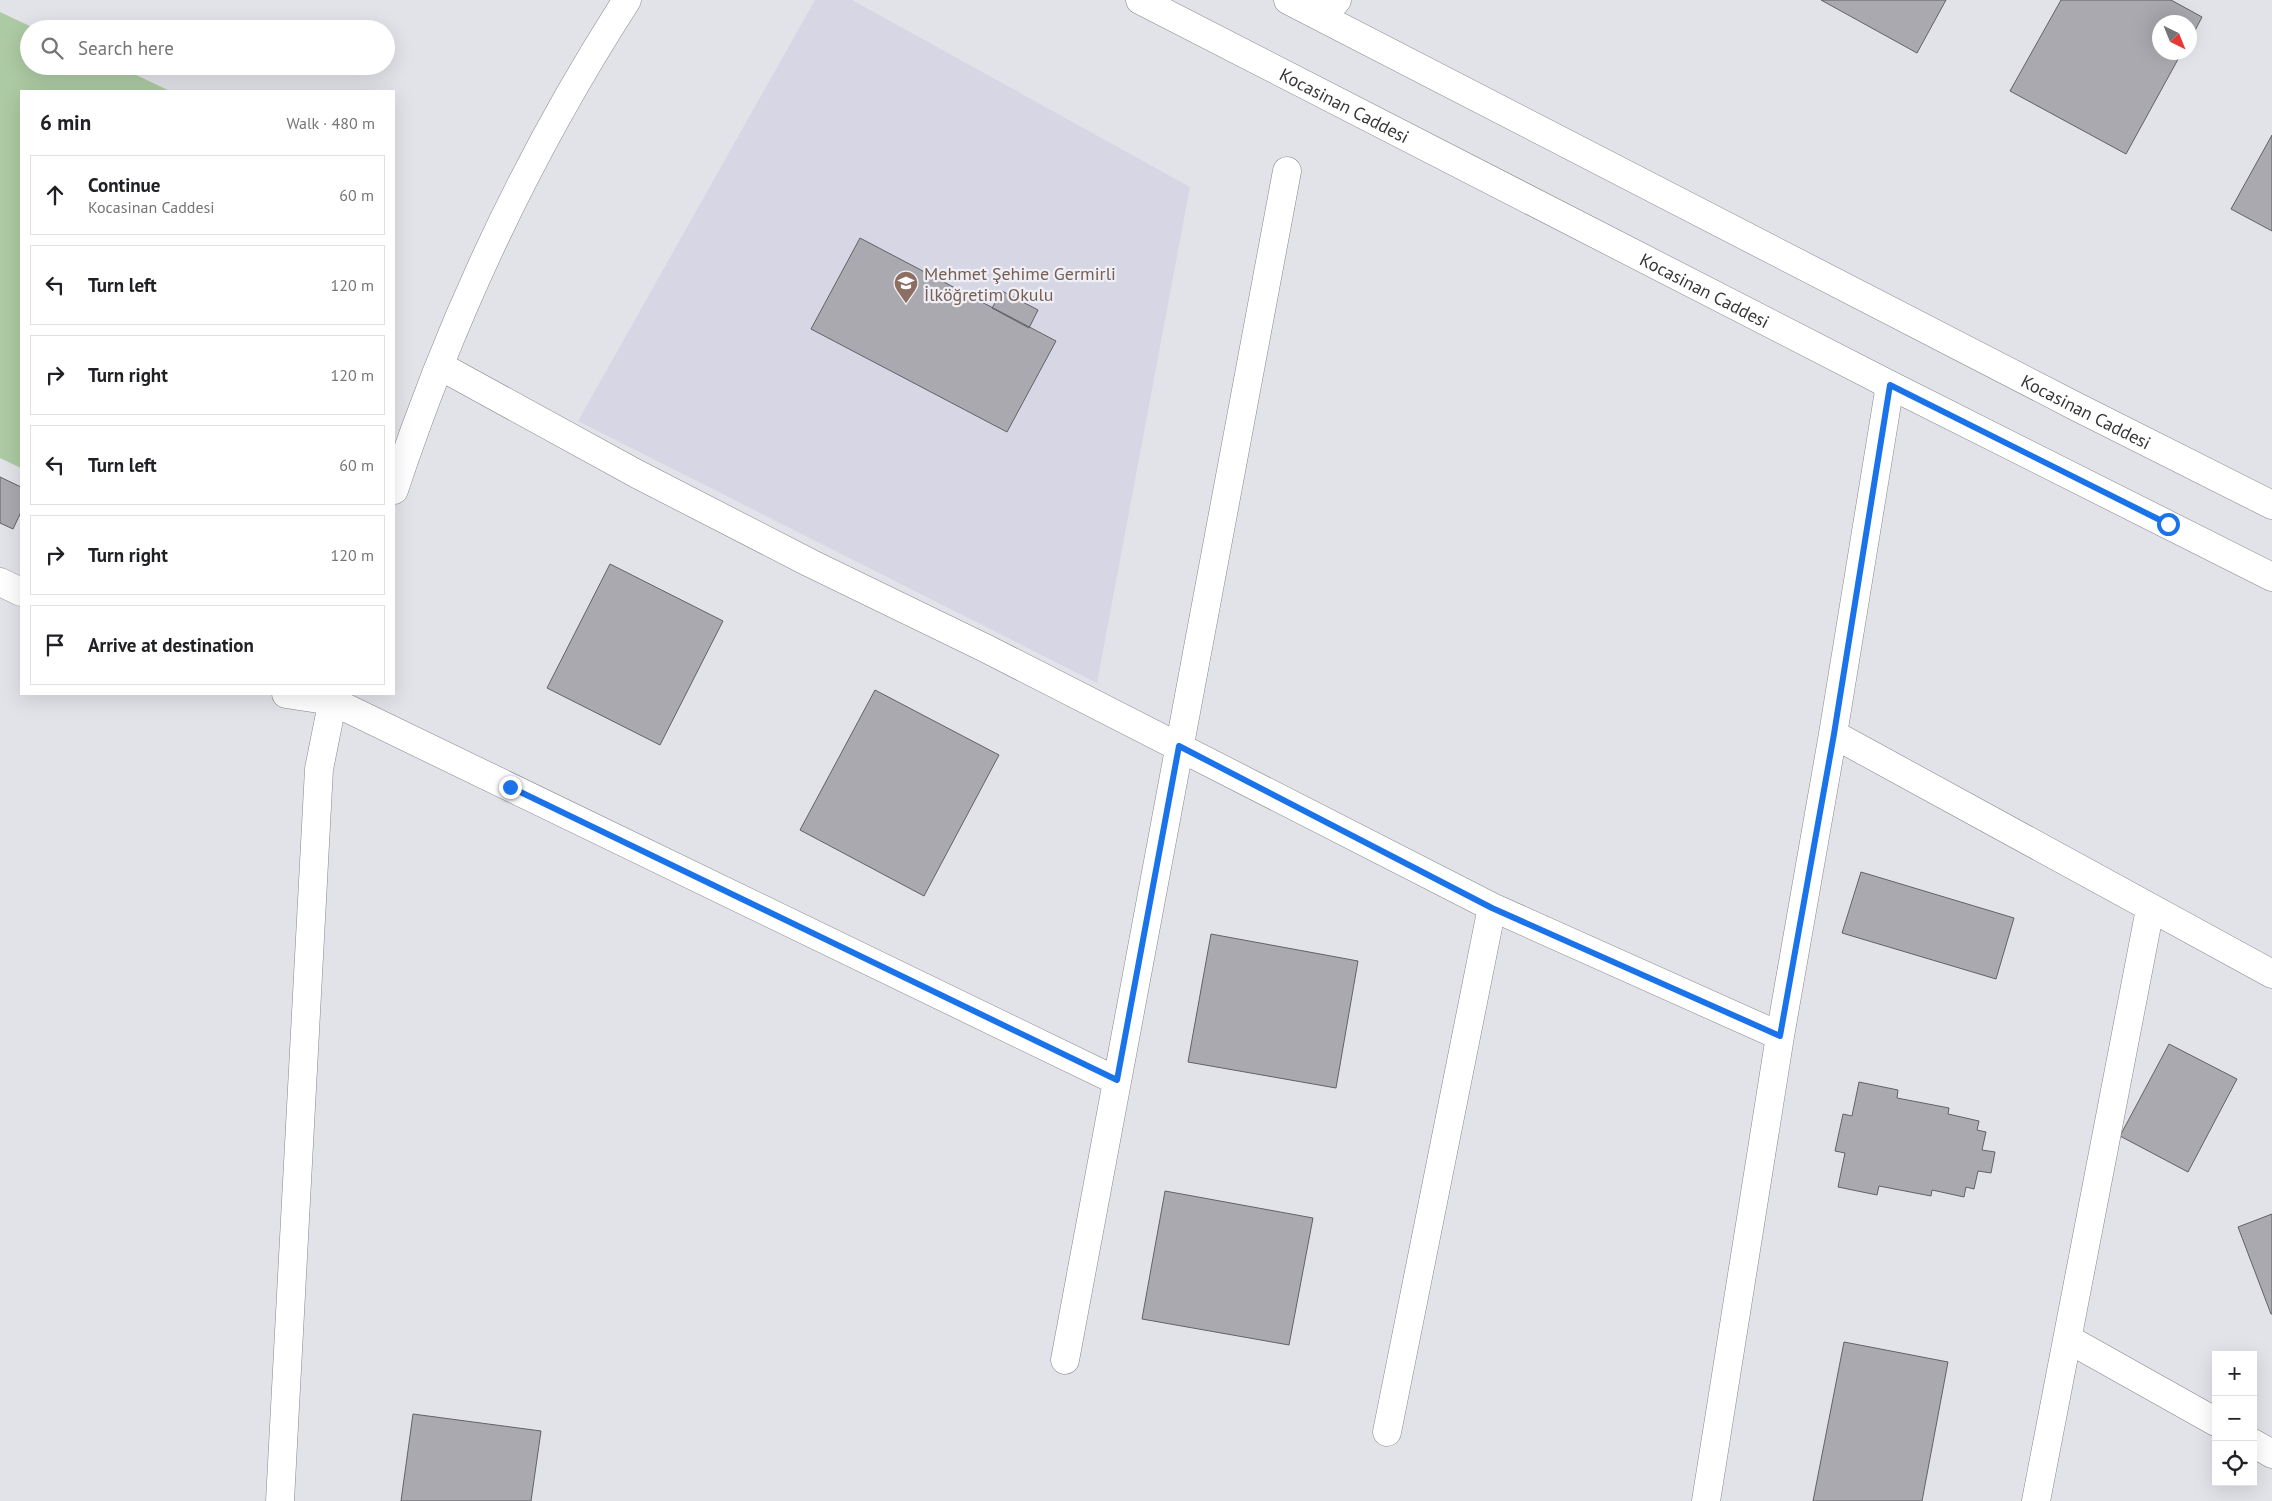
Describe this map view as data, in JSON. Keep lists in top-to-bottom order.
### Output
{
  "streets": {
    "street": ["Kocasinan Caddesi"]
  },
  "places": {
    "school or university": ["Mehmet Şehime Germirli İlköğretim Okulu"]
  },
  "north": "bottom right",
  "page": {
    "search": "Search here",
    "heading": ["6 min", "Walk · 480 m"],
    "list": [
      ["Continue", "Kocasinan Caddesi", "60 m"],
      ["Turn left", "120 m"],
      ["Turn right", "120 m"],
      ["Turn left", "60 m"],
      ["Turn right", "120 m"],
      "Arrive at destination"
    ],
    "map_buttons": ["+", "−"]
  }
}
